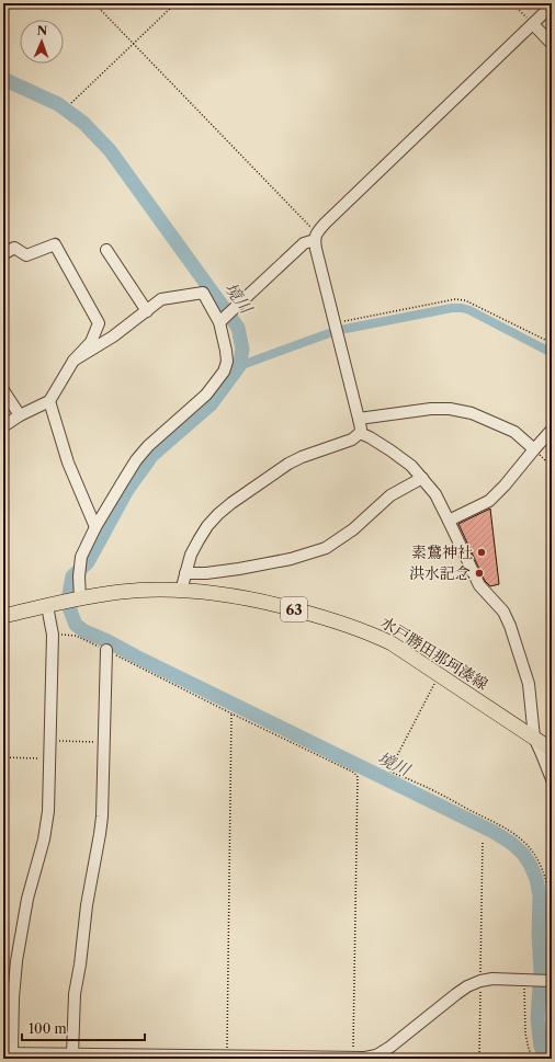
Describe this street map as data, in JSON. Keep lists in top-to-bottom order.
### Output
{
  "streets": {
    "main road": ["63", "水戸勝田那珂湊線"]
  },
  "water": ["境川"],
  "places": ["素鵞神社", "洪水記念"],
  "scale_bar": "100 m",
  "north": "top"
}
